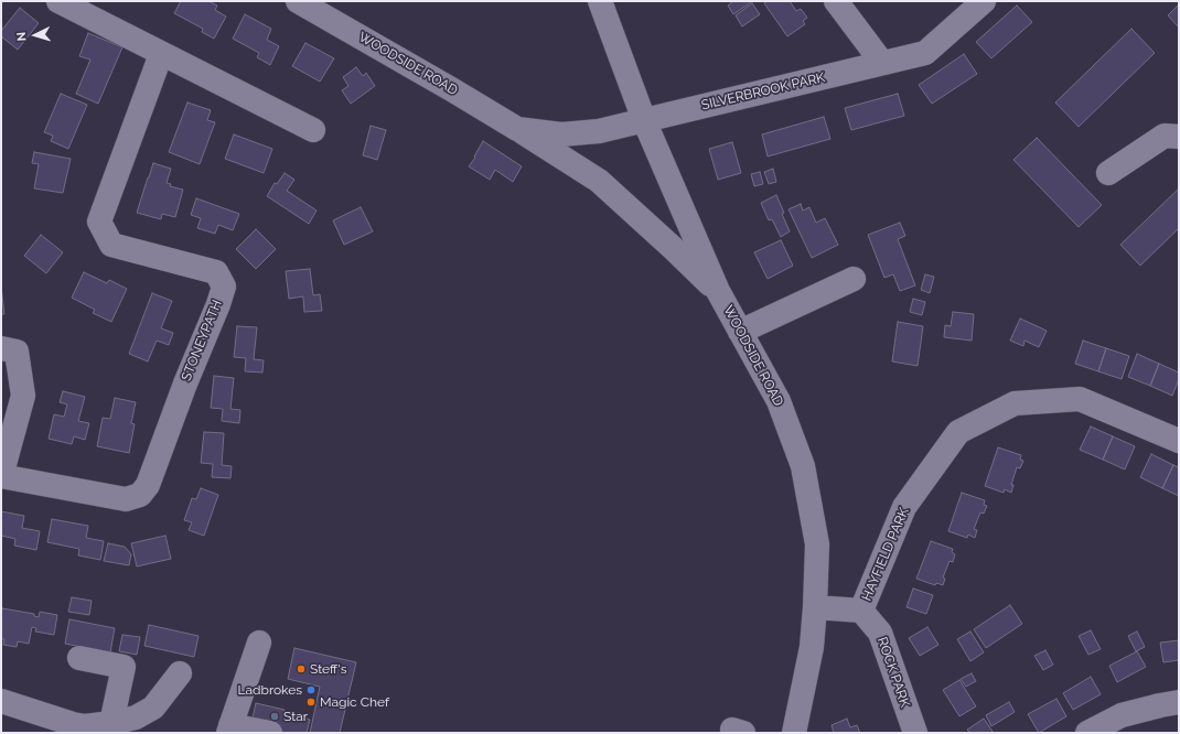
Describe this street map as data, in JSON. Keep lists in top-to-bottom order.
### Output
{
  "streets": {
    "street": [
      "WOODSIDE ROAD",
      "SILVERBROOK PARK",
      "STONEYPATH",
      "HAYFIELD PARK",
      "ROCK PARK"
    ]
  },
  "crossings": [
    ["WOODSIDE ROAD", "SILVERBROOK PARK"],
    ["HAYFIELD PARK", "ROCK PARK"]
  ],
  "places": [
    "Steff's",
    "Ladbrokes",
    "Magic Chef",
    "Star"
  ],
  "north": "left"
}
